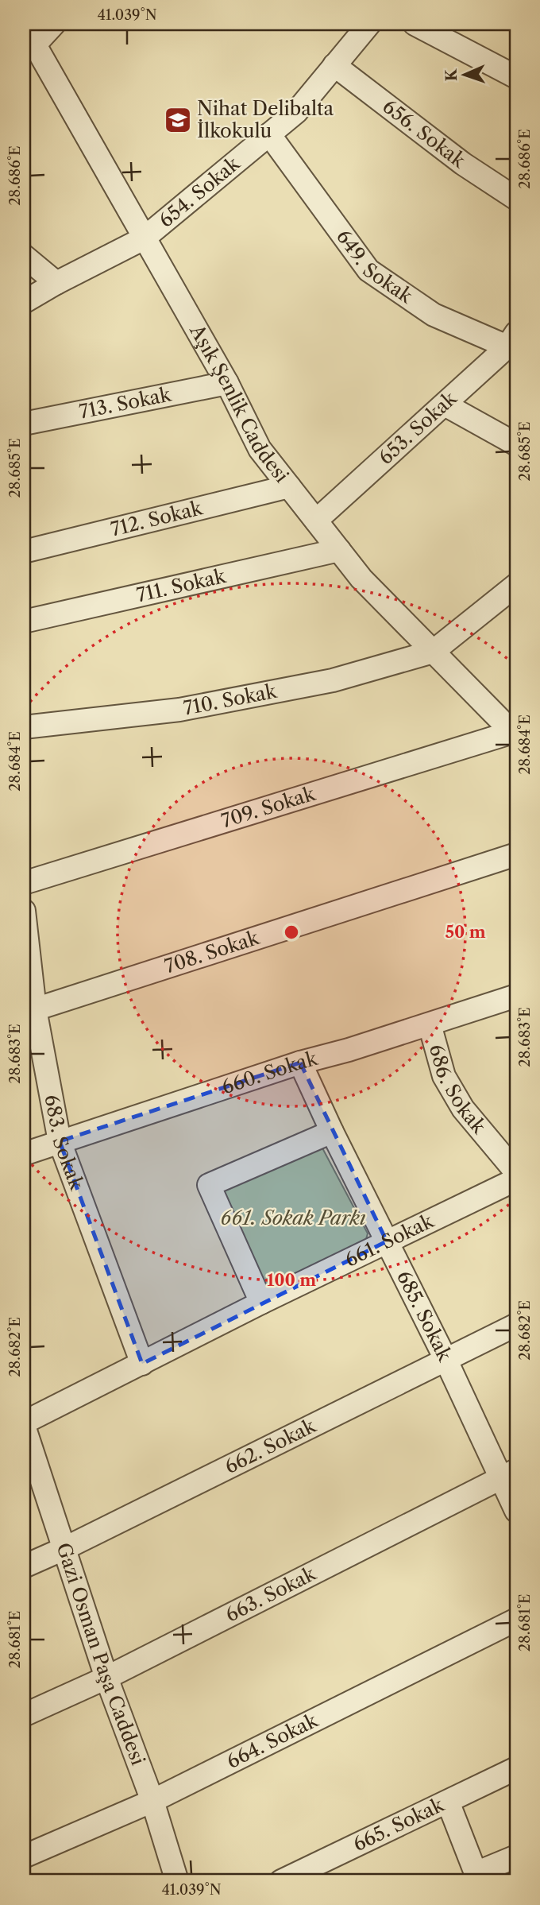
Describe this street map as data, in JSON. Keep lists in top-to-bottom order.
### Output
{
  "streets": {
    "street": [
      "656. Sokak",
      "654. Sokak",
      "649. Sokak",
      "713. Sokak",
      "Aşık Şenlik Caddesi",
      "653. Sokak",
      "712. Sokak",
      "711. Sokak",
      "710. Sokak",
      "709. Sokak",
      "708. Sokak",
      "660. Sokak",
      "686. Sokak",
      "683. Sokak",
      "661. Sokak",
      "685. Sokak",
      "662. Sokak",
      "663. Sokak",
      "Gazi Osman Paşa Caddesi",
      "664. Sokak",
      "665. Sokak"
    ]
  },
  "crossings": [
    ["656. Sokak", "654. Sokak"],
    ["654. Sokak", "649. Sokak"],
    ["654. Sokak", "Aşık Şenlik Caddesi"],
    ["649. Sokak", "653. Sokak"],
    ["713. Sokak", "Aşık Şenlik Caddesi"],
    ["Aşık Şenlik Caddesi", "653. Sokak"],
    ["Aşık Şenlik Caddesi", "712. Sokak"],
    ["Aşık Şenlik Caddesi", "711. Sokak"],
    ["Aşık Şenlik Caddesi", "710. Sokak"],
    ["Aşık Şenlik Caddesi", "709. Sokak"],
    ["708. Sokak", "683. Sokak"],
    ["660. Sokak", "686. Sokak"],
    ["660. Sokak", "683. Sokak"],
    ["660. Sokak", "685. Sokak"],
    ["683. Sokak", "661. Sokak"],
    ["661. Sokak", "685. Sokak"],
    ["661. Sokak", "Gazi Osman Paşa Caddesi"],
    ["685. Sokak", "662. Sokak"],
    ["685. Sokak", "663. Sokak"],
    ["662. Sokak", "Gazi Osman Paşa Caddesi"],
    ["663. Sokak", "Gazi Osman Paşa Caddesi"],
    ["Gazi Osman Paşa Caddesi", "664. Sokak"]
  ],
  "parks": ["661. Sokak Parkı"],
  "places": {
    "school or university": ["Nihat Delibalta İlkokulu"]
  },
  "north": "left",
  "coordinates": [
    "41.039°N",
    "28.686°E",
    "28.685°E",
    "28.684°E",
    "28.683°E",
    "28.682°E",
    "28.681°E"
  ],
  "rings": ["50 m", "100 m"]
}
